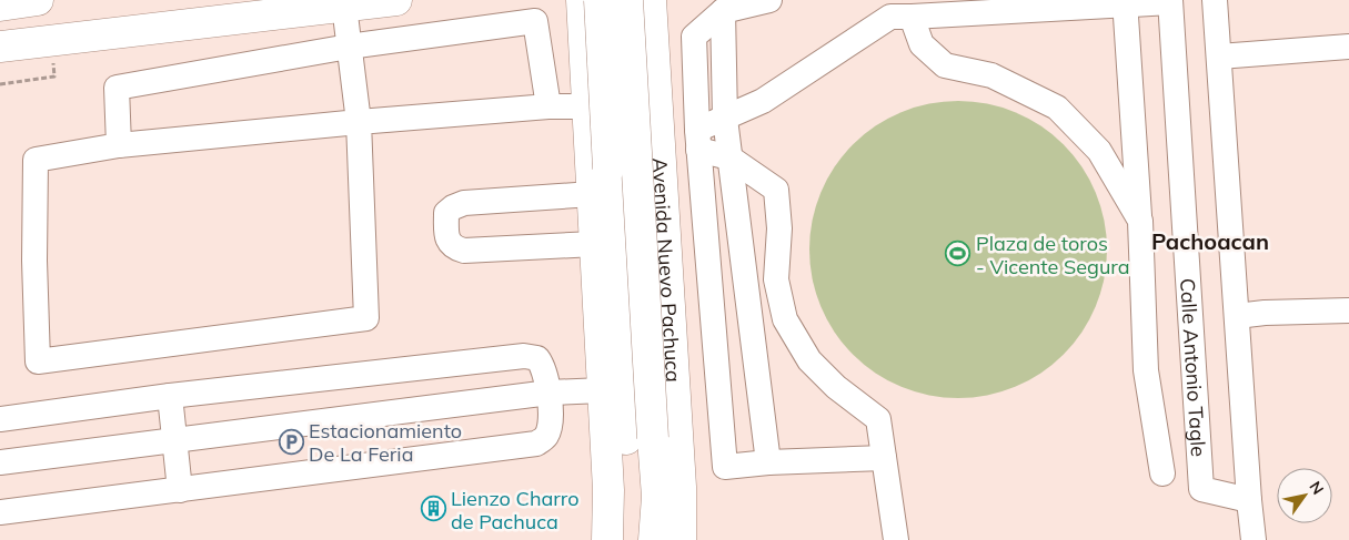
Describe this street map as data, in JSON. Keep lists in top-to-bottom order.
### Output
{
  "streets": {
    "main road": ["Avenida Nuevo Pachuca"],
    "street": ["Calle Antonio Tagle"]
  },
  "districts": ["Pachoacan"],
  "places": {
    "sports": ["Plaza de toros - Vicente Segura"],
    "parking": ["Estacionamiento De La Feria"],
    "building": ["Lienzo Charro de Pachuca"]
  },
  "north": "top right"
}
